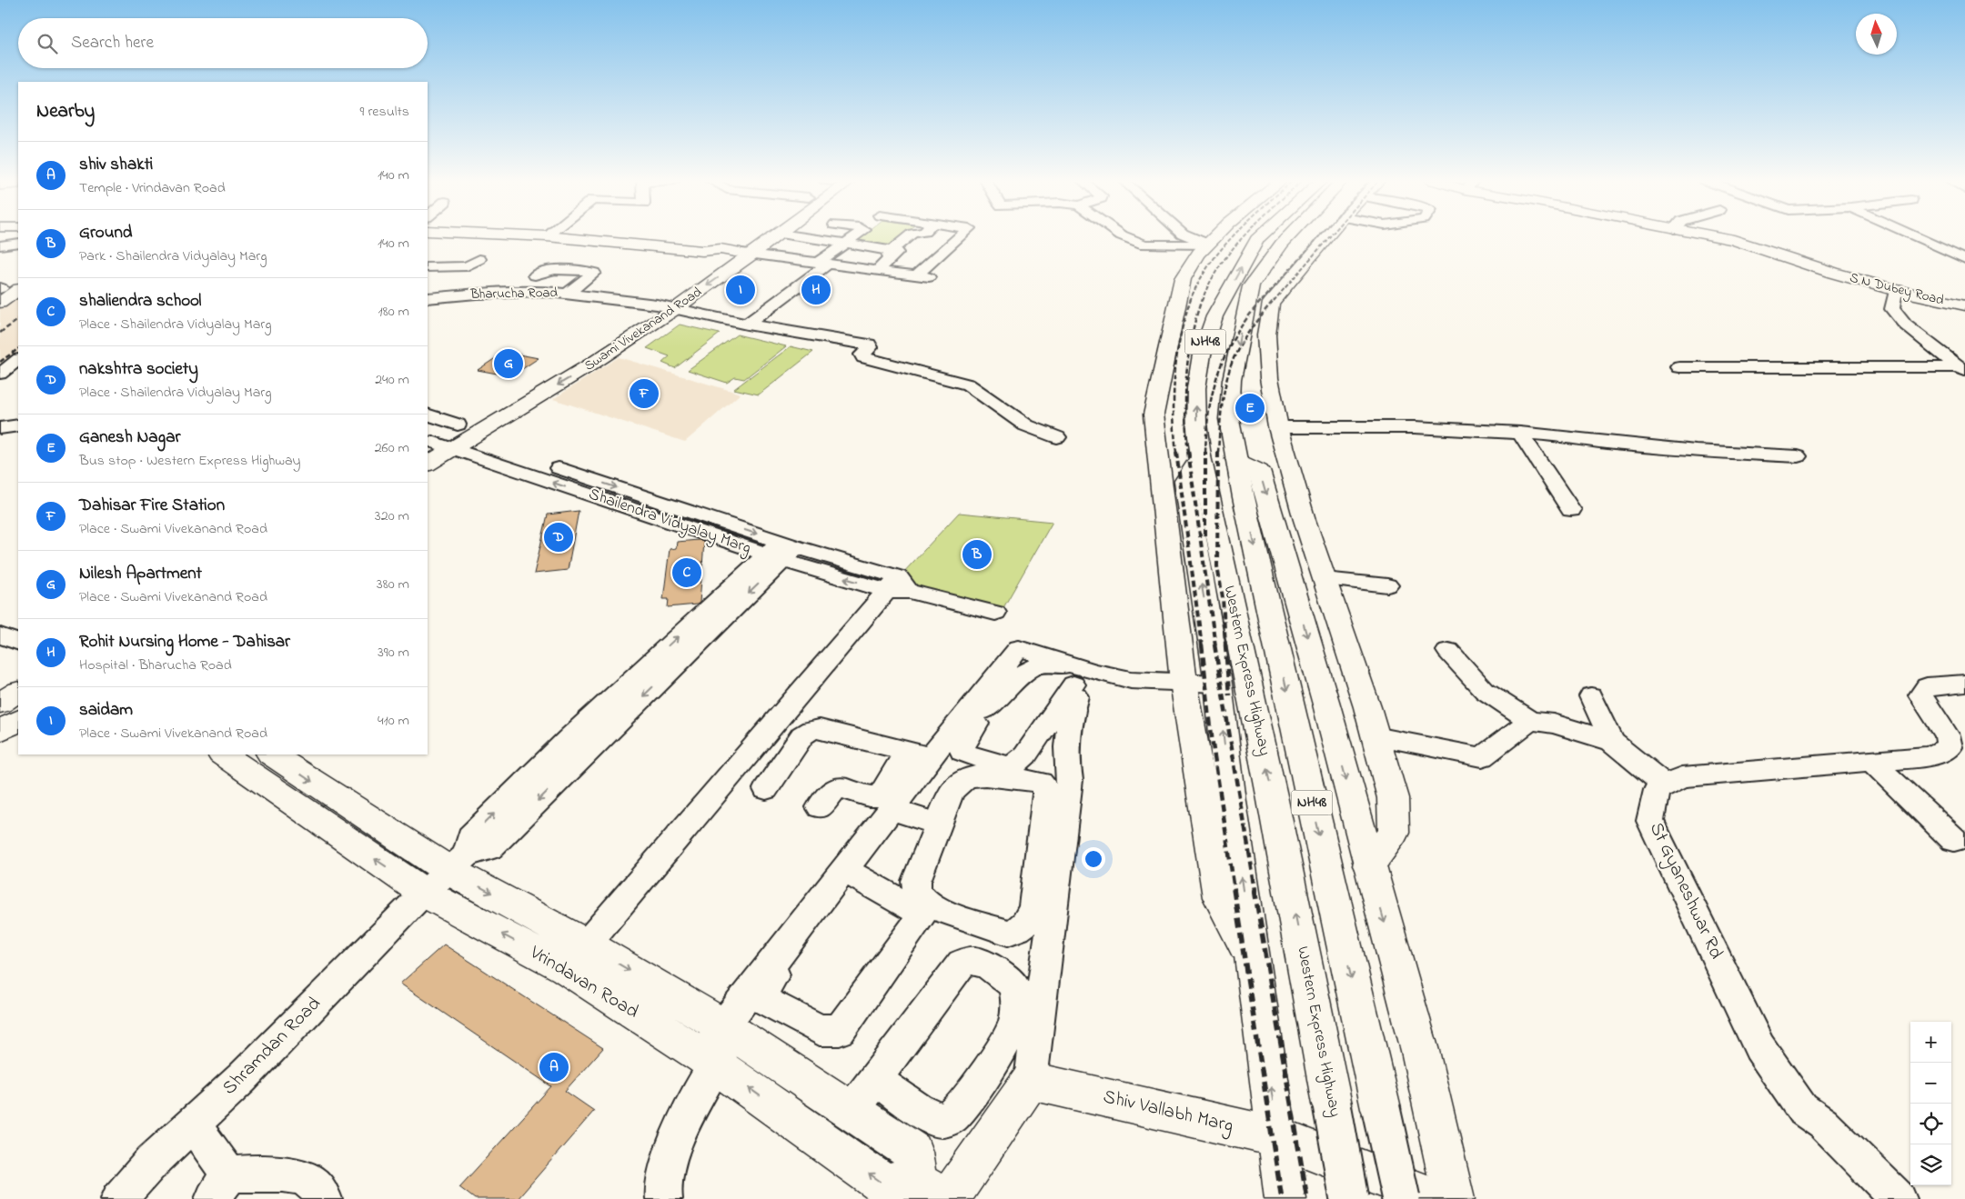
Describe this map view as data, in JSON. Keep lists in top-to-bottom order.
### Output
{
  "streets": {
    "main road": [
      "S N Dubey Road",
      "Swami Vivekanand Road",
      "NH48",
      "Western Express Highway",
      "Vrindavan Road",
      "Shiv Vallabh Marg"
    ],
    "street": [
      "Bharucha Road",
      "Shailendra Vidyalay Marg",
      "St Gyaneshwar Rd",
      "Shramdan Road"
    ]
  },
  "crossings": [
    ["Bharucha Road", "Swami Vivekanand Road"],
    ["Swami Vivekanand Road", "Shailendra Vidyalay Marg"],
    ["Vrindavan Road", "Shramdan Road"]
  ],
  "north": "top",
  "page": {
    "search": "Search here",
    "heading": ["Nearby", "9 results"],
    "list": [
      {
        "mark": "A",
        "name": "shiv shakti",
        "note": "Temple · Vrindavan Road",
        "value": "140 m"
      },
      {
        "mark": "B",
        "name": "Ground",
        "note": "Park · Shailendra Vidyalay Marg",
        "value": "140 m"
      },
      {
        "mark": "C",
        "name": "shaliendra school",
        "note": "Place · Shailendra Vidyalay Marg",
        "value": "180 m"
      },
      {
        "mark": "D",
        "name": "nakshtra society",
        "note": "Place · Shailendra Vidyalay Marg",
        "value": "240 m"
      },
      {
        "mark": "E",
        "name": "Ganesh Nagar",
        "note": "Bus stop · Western Express Highway",
        "value": "260 m"
      },
      {
        "mark": "F",
        "name": "Dahisar Fire Station",
        "note": "Place · Swami Vivekanand Road",
        "value": "320 m"
      },
      {
        "mark": "G",
        "name": "Nilesh Apartment",
        "note": "Place · Swami Vivekanand Road",
        "value": "380 m"
      },
      {
        "mark": "H",
        "name": "Rohit Nursing Home - Dahisar",
        "note": "Hospital · Bharucha Road",
        "value": "390 m"
      },
      {
        "mark": "I",
        "name": "saidam",
        "note": "Place · Swami Vivekanand Road",
        "value": "410 m"
      }
    ],
    "pins": [
      "H",
      "I",
      "G",
      "F",
      "E",
      "D",
      "B",
      "C",
      "A"
    ],
    "map_buttons": ["+", "−"]
  }
}
